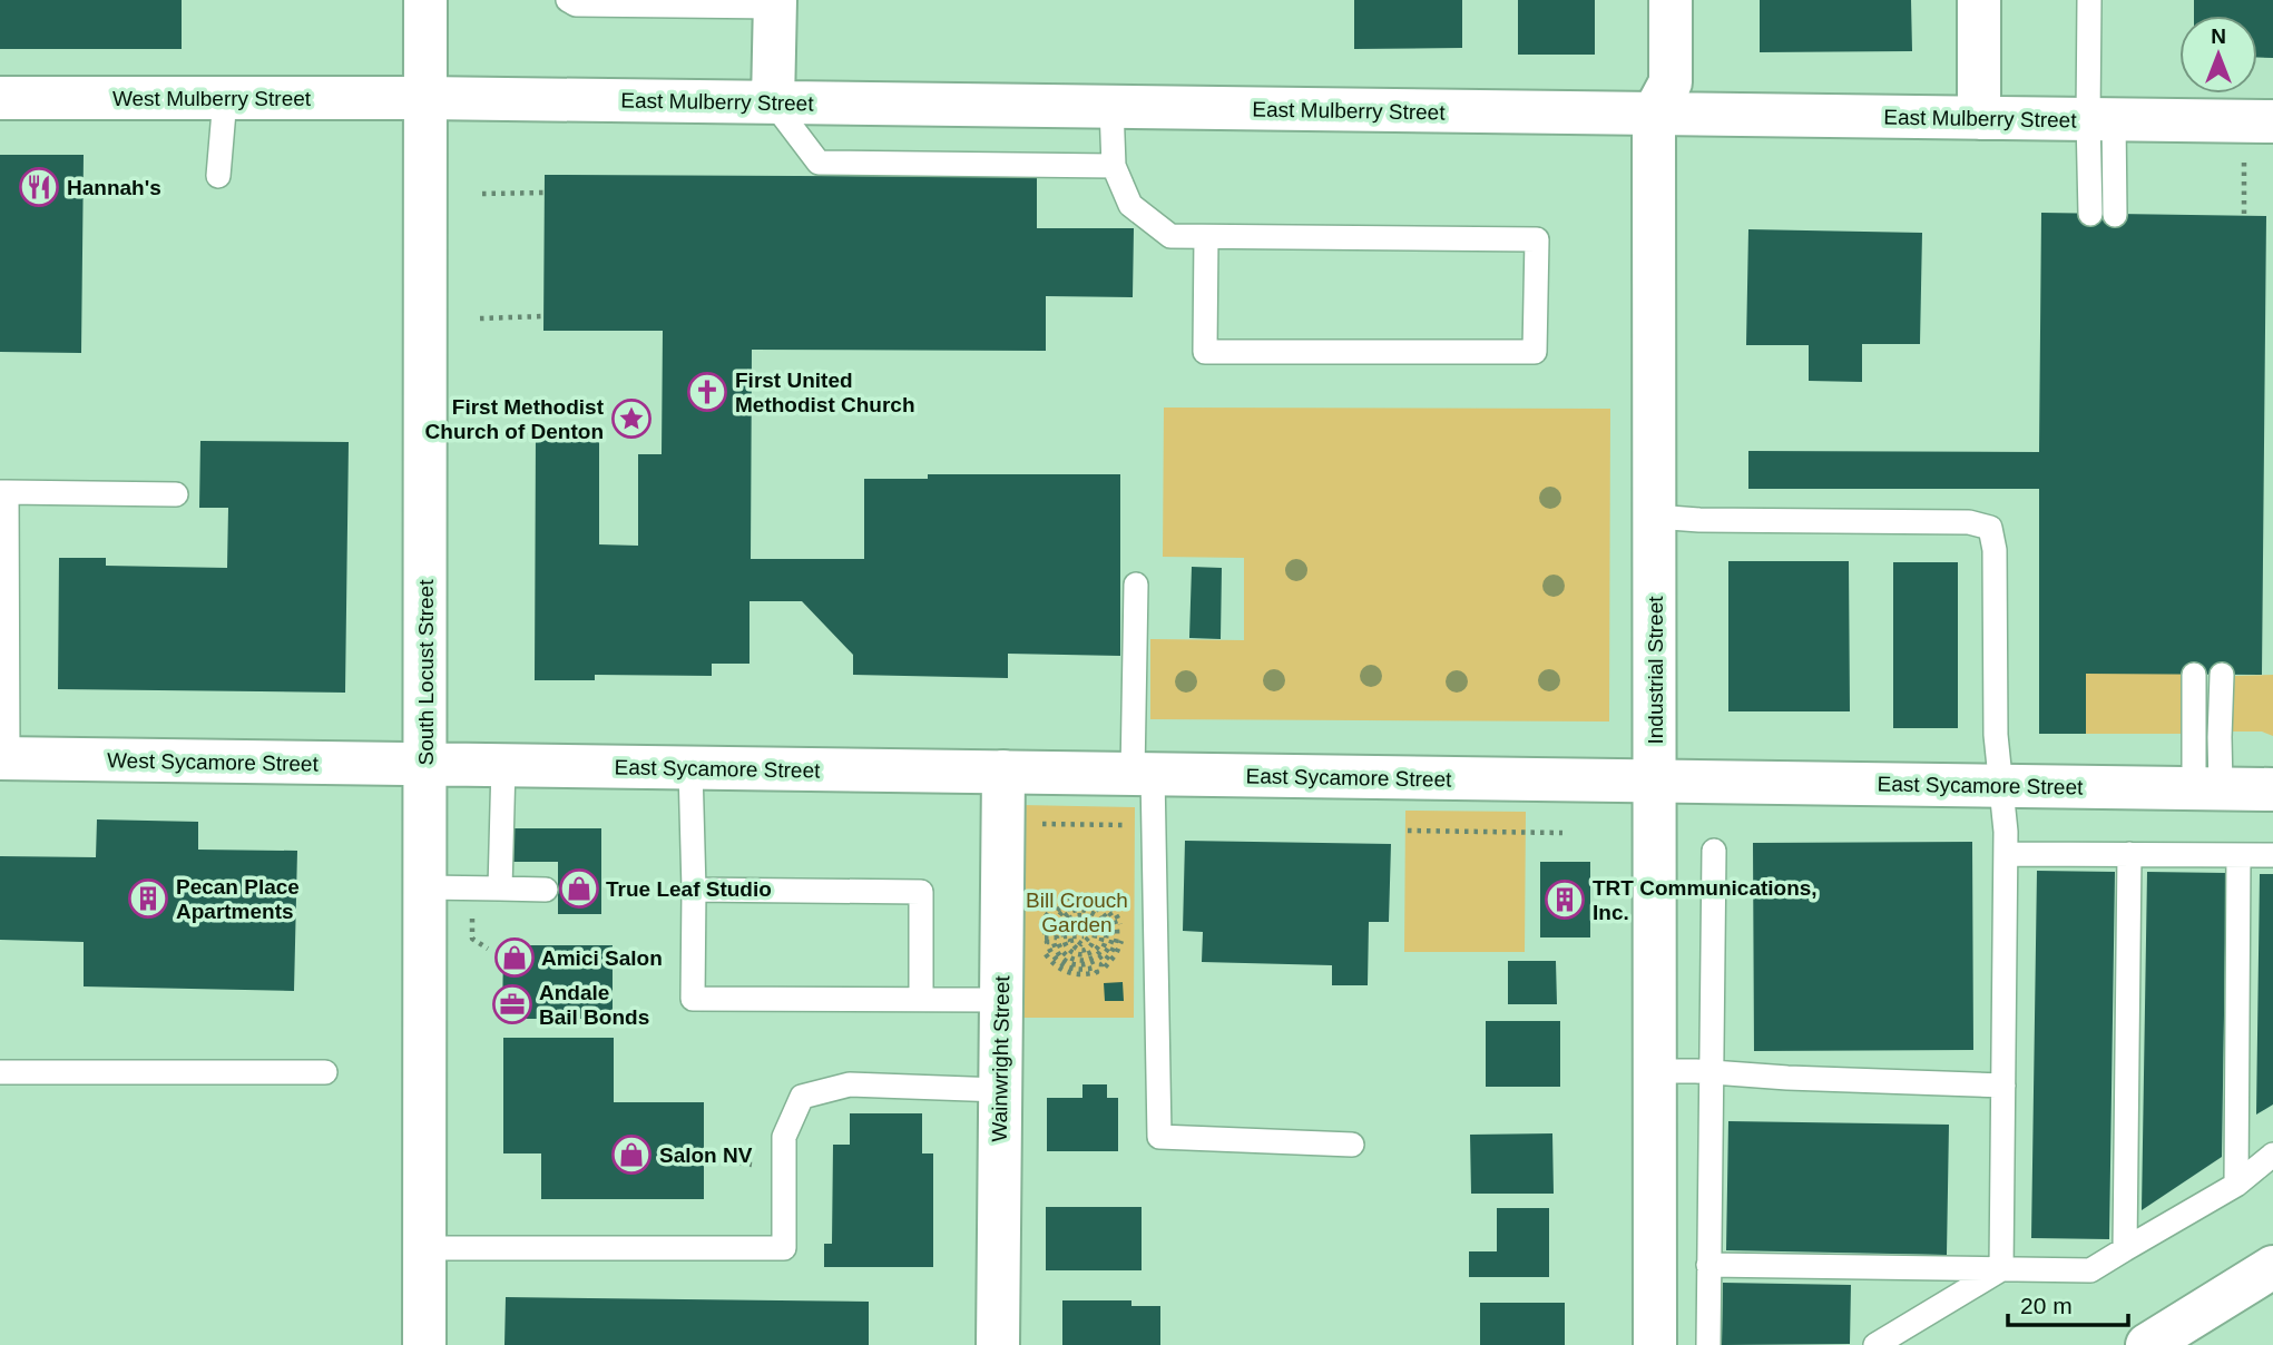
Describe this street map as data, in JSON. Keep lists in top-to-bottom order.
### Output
{
  "streets": {
    "street": [
      "West Mulberry Street",
      "East Mulberry Street",
      "Industrial Street",
      "South Locust Street",
      "West Sycamore Street",
      "East Sycamore Street",
      "Wainwright Street"
    ]
  },
  "crossings": [
    ["West Mulberry Street", "East Mulberry Street"],
    ["West Mulberry Street", "South Locust Street"],
    ["East Mulberry Street", "Industrial Street"],
    ["East Mulberry Street", "South Locust Street"],
    ["Industrial Street", "East Sycamore Street"],
    ["South Locust Street", "West Sycamore Street"],
    ["South Locust Street", "East Sycamore Street"],
    ["West Sycamore Street", "East Sycamore Street"],
    ["East Sycamore Street", "Wainwright Street"]
  ],
  "parks": ["Bill Crouch Garden"],
  "places": {
    "restaurant": ["Hannah's"],
    "church": ["First United Methodist Church"],
    "place": ["First Methodist Church of Denton"],
    "shop": ["True Leaf Studio", "Amici Salon", "Salon NV"],
    "building": ["Pecan Place Apartments", "TRT Communications, Inc."],
    "office": ["Andale Bail Bonds"]
  },
  "scale_bar": "20 m",
  "north": "top"
}
